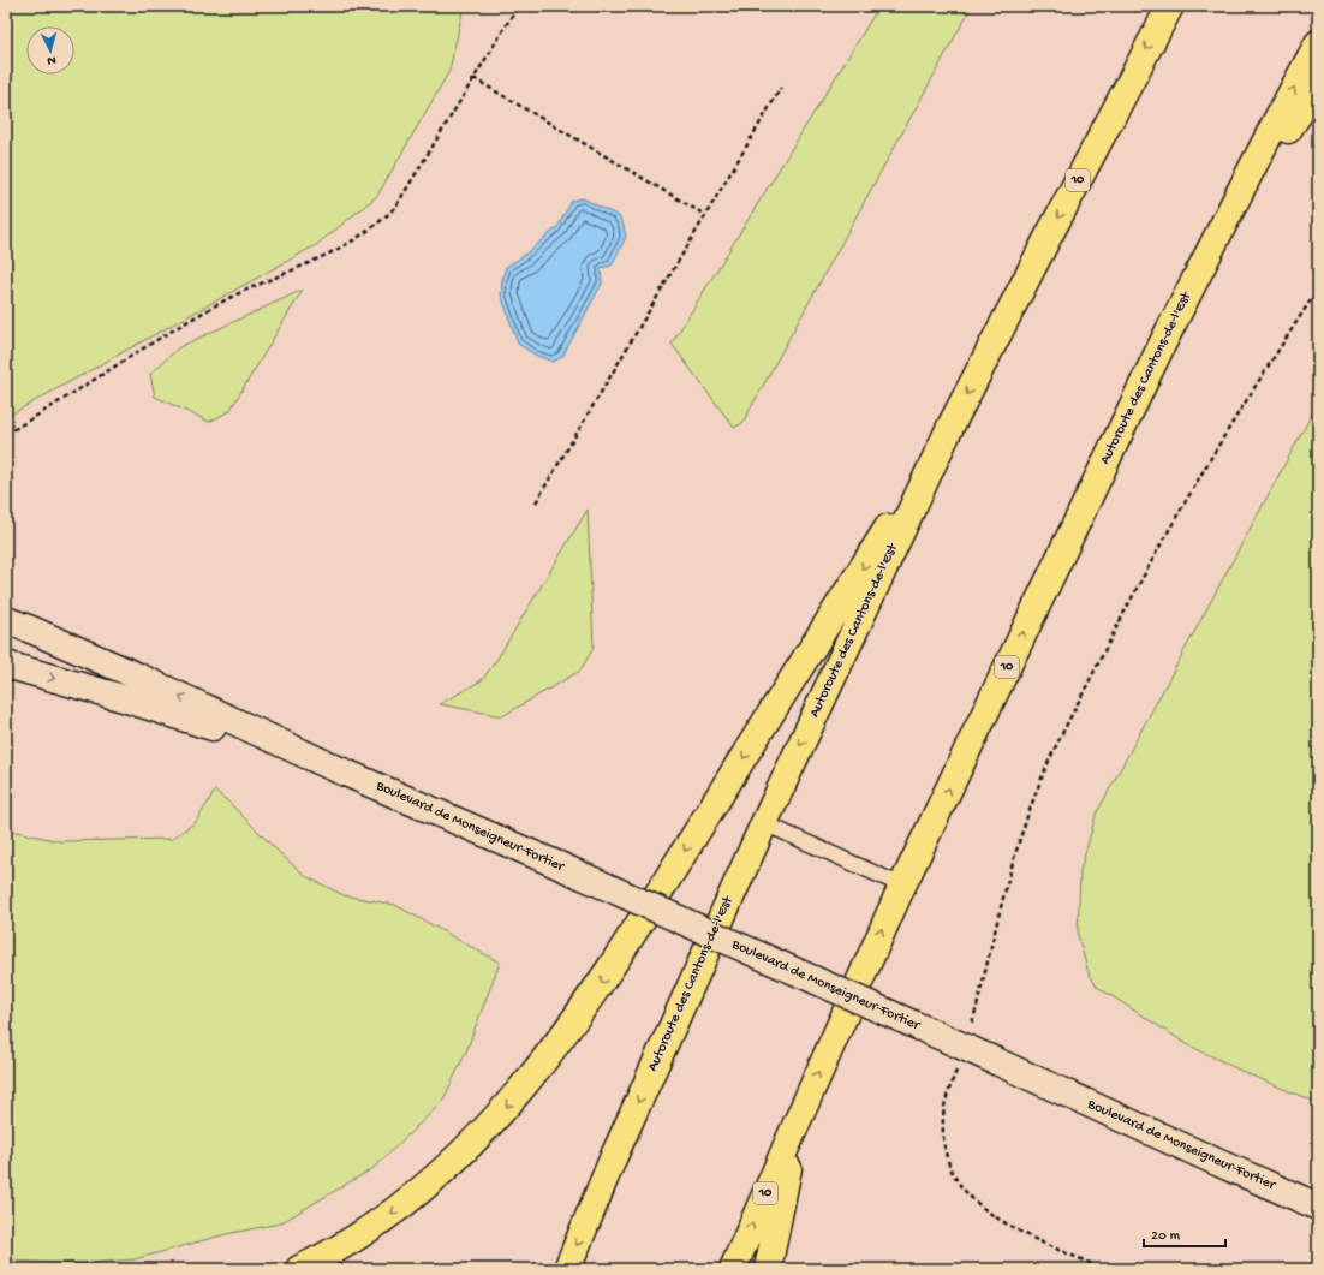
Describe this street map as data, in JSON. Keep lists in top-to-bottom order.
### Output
{
  "streets": {
    "highway": ["10", "Autoroute des Cantons-de-l'Est"],
    "main road": ["Boulevard de Monseigneur-Fortier"]
  },
  "scale_bar": "20 m",
  "north": "bottom"
}
